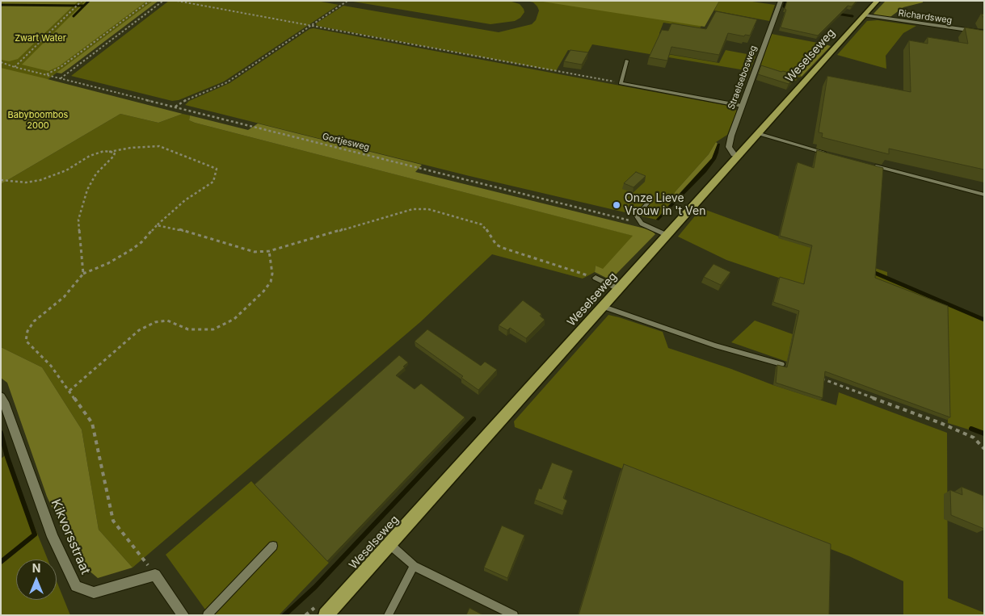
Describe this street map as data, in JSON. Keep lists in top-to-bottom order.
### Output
{
  "streets": {
    "main road": ["Weselseweg"],
    "street": ["Richardsweg", "Straelsebosweg", "Kikvorsstraat"],
    "path": ["Gortjesweg"]
  },
  "crossings": [
    ["Richardsweg", "Weselseweg"],
    ["Weselseweg", "Straelsebosweg"]
  ],
  "parks": ["Zwart Water", "Babyboombos 2000"],
  "places": ["Onze Lieve Vrouw in 't Ven"],
  "north": "top"
}
